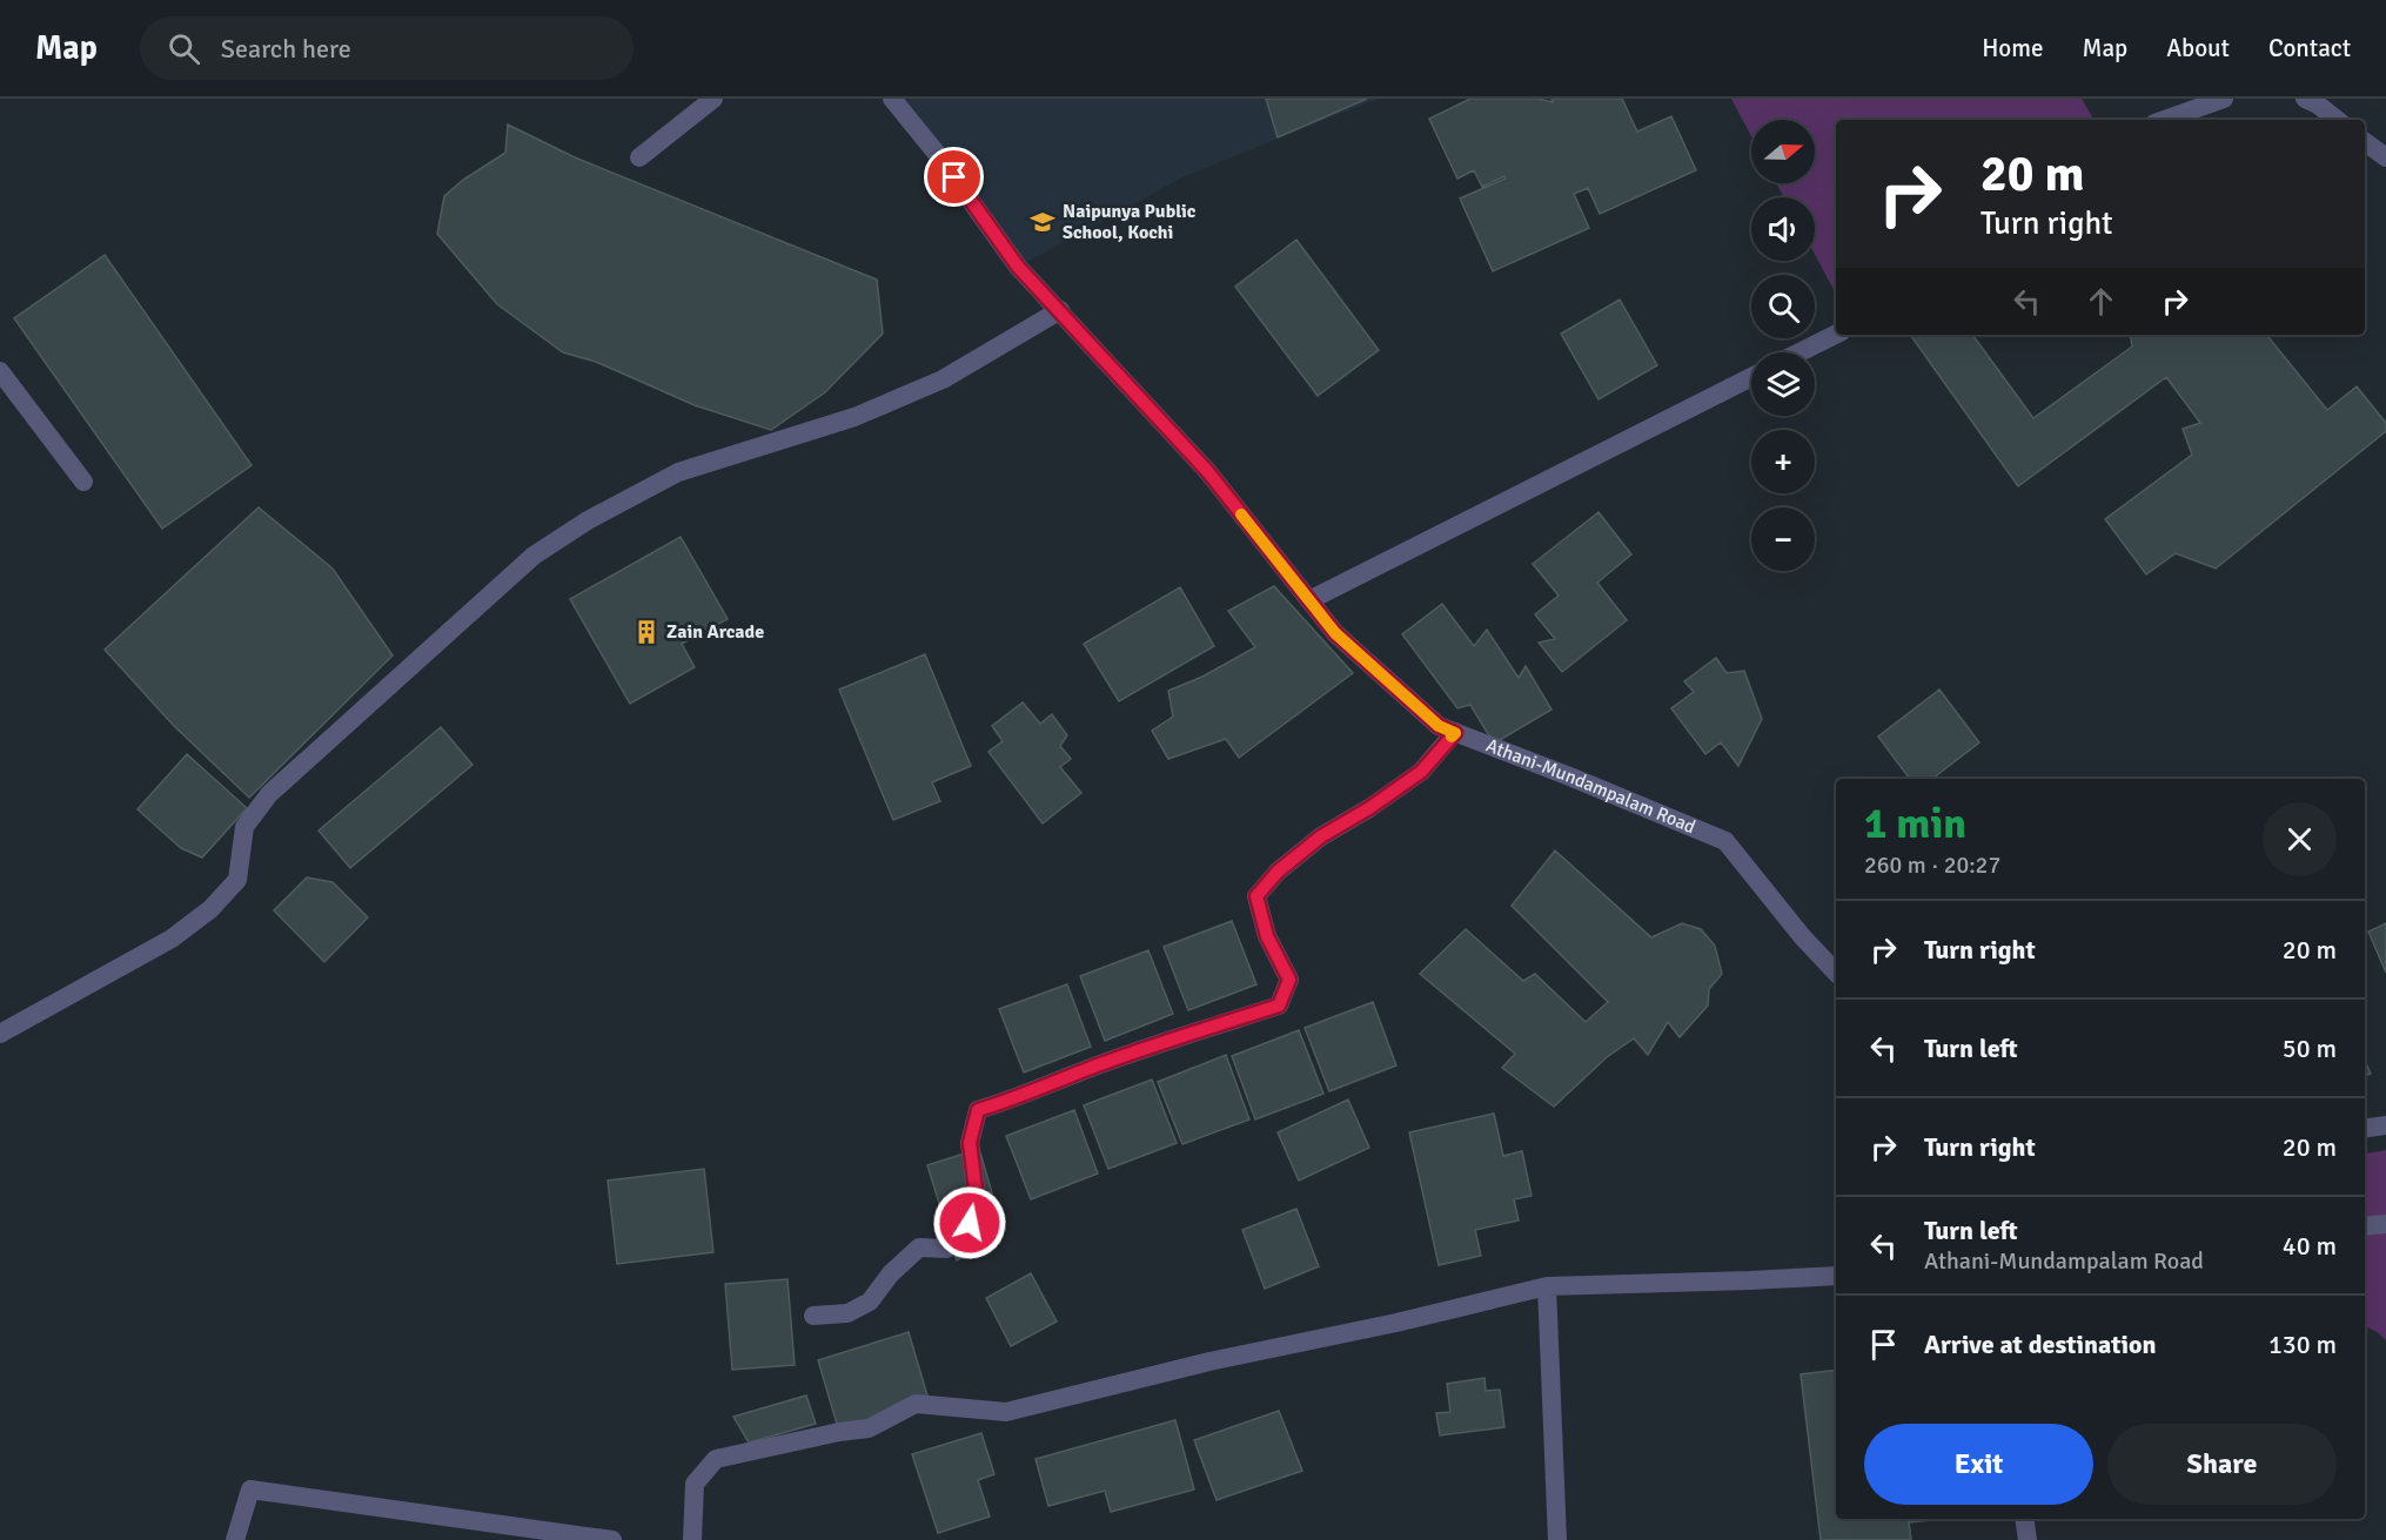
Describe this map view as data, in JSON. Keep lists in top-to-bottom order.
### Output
{
  "streets": {
    "street": ["Athani-Mundampalam Road"]
  },
  "places": {
    "school or university": ["Naipunya Public School, Kochi"],
    "building": ["Zain Arcade"]
  },
  "north": "right",
  "page": {
    "header": "Map",
    "search": "Search here",
    "nav": [
      "Home",
      "Map",
      "About",
      "Contact"
    ],
    "map_buttons": ["+", "−"],
    "turn": ["20 m", "Turn right"],
    "heading": ["1 min", "260 m · 20:27"],
    "list": [
      {
        "name": "Turn right",
        "value": "20 m"
      },
      {
        "name": "Turn left",
        "value": "50 m"
      },
      {
        "name": "Turn right",
        "value": "20 m"
      },
      {
        "name": "Turn left",
        "note": "Athani-Mundampalam Road",
        "value": "40 m"
      },
      {
        "name": "Arrive at destination",
        "value": "130 m"
      }
    ],
    "buttons": ["Exit", "Share"]
  }
}
